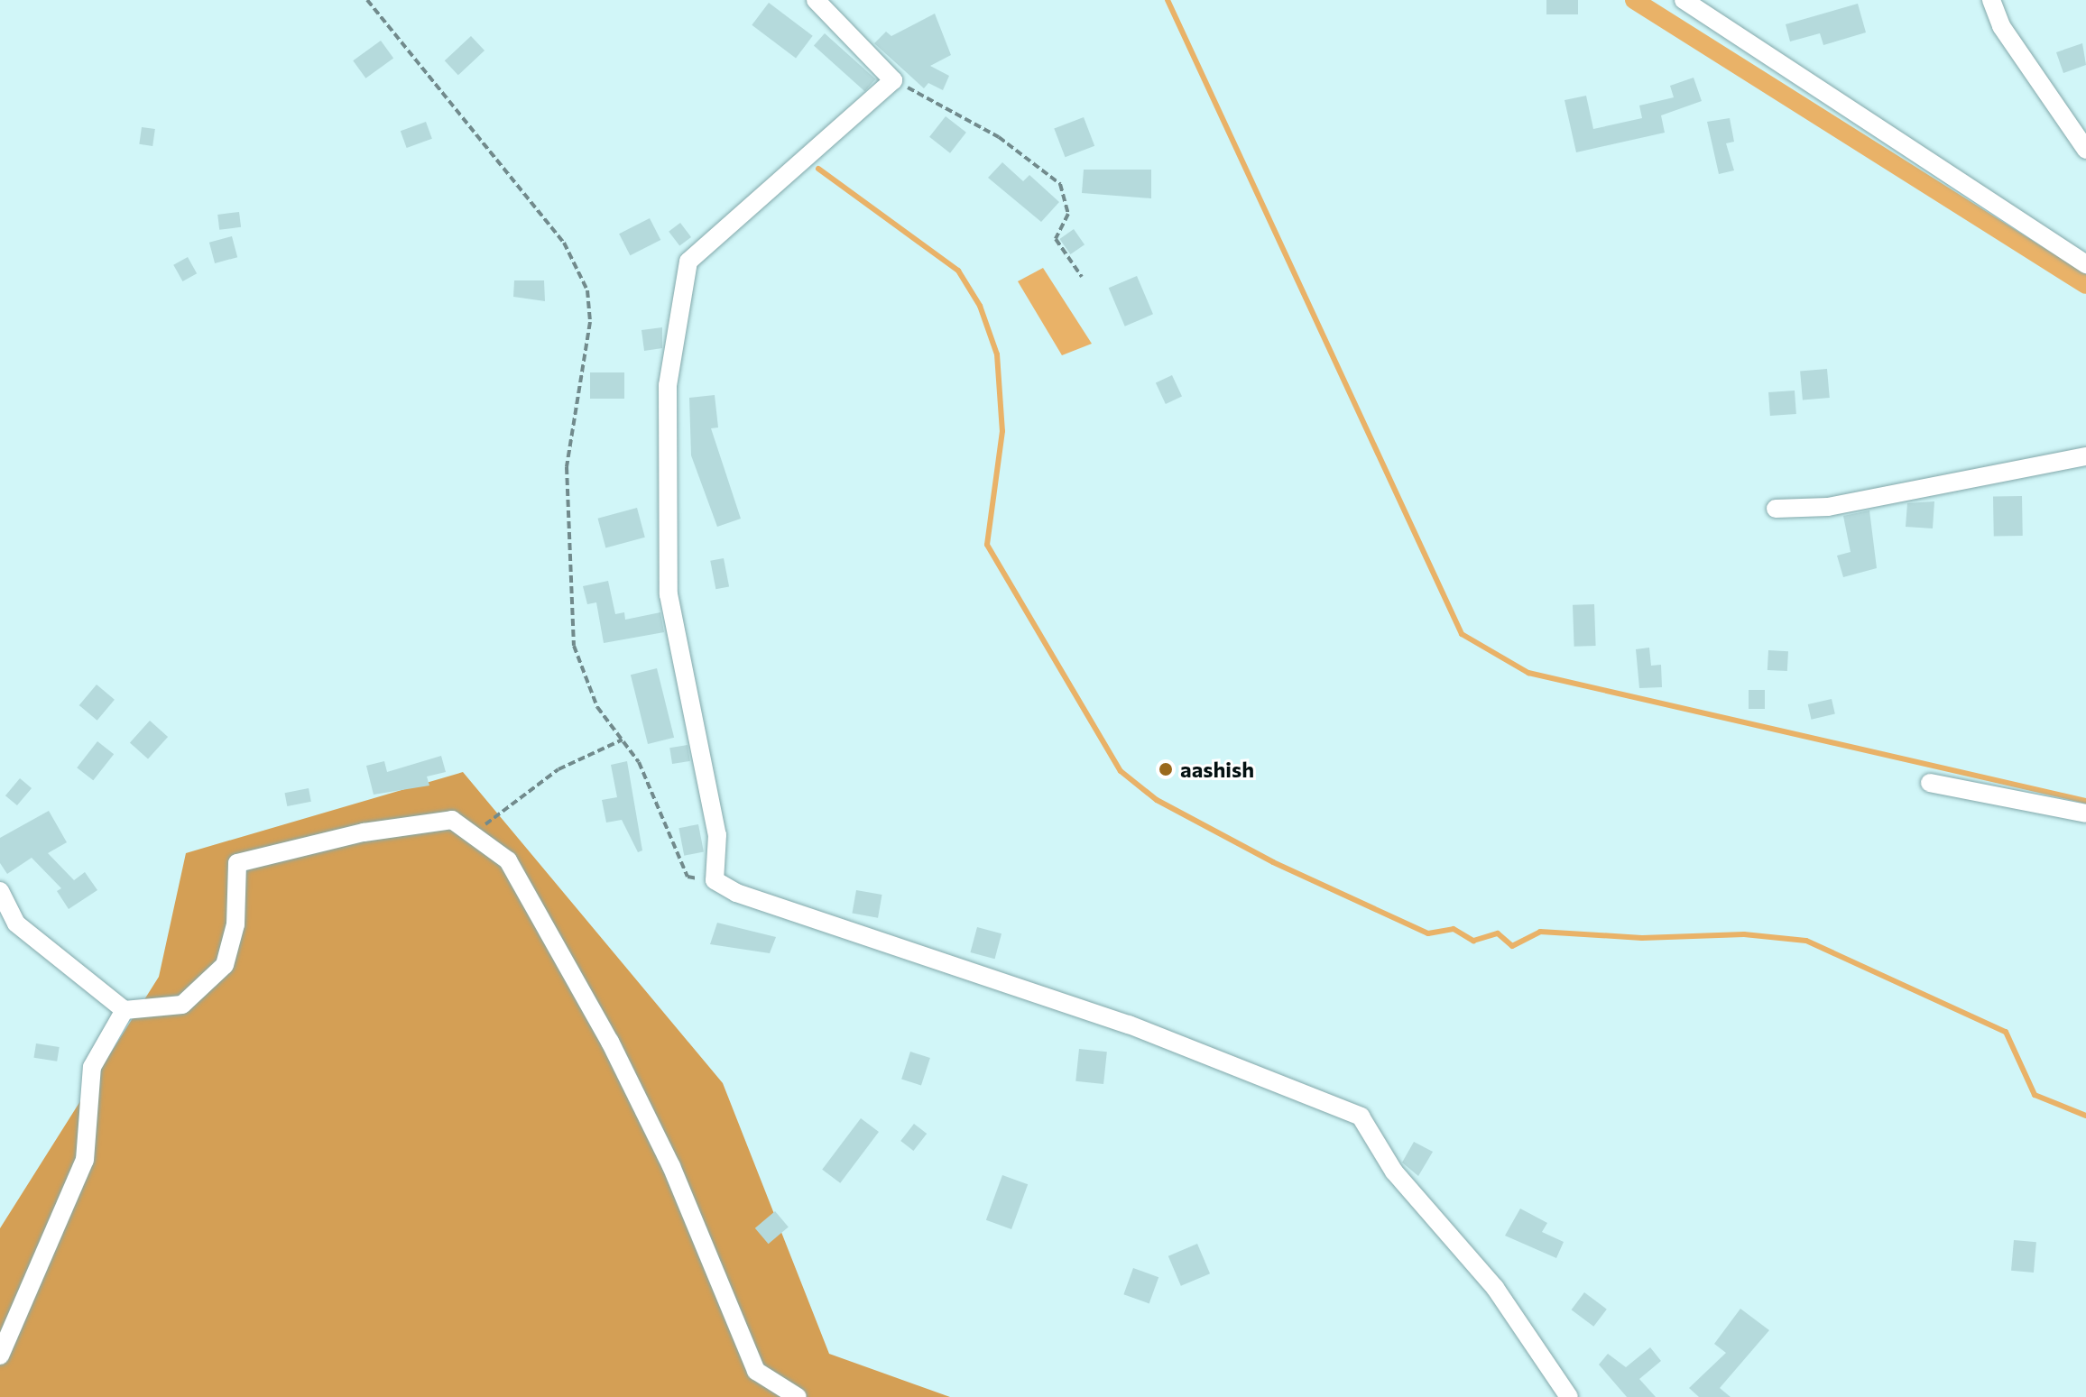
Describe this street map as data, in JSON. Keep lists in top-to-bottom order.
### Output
{
  "places": ["aashish"]
}
